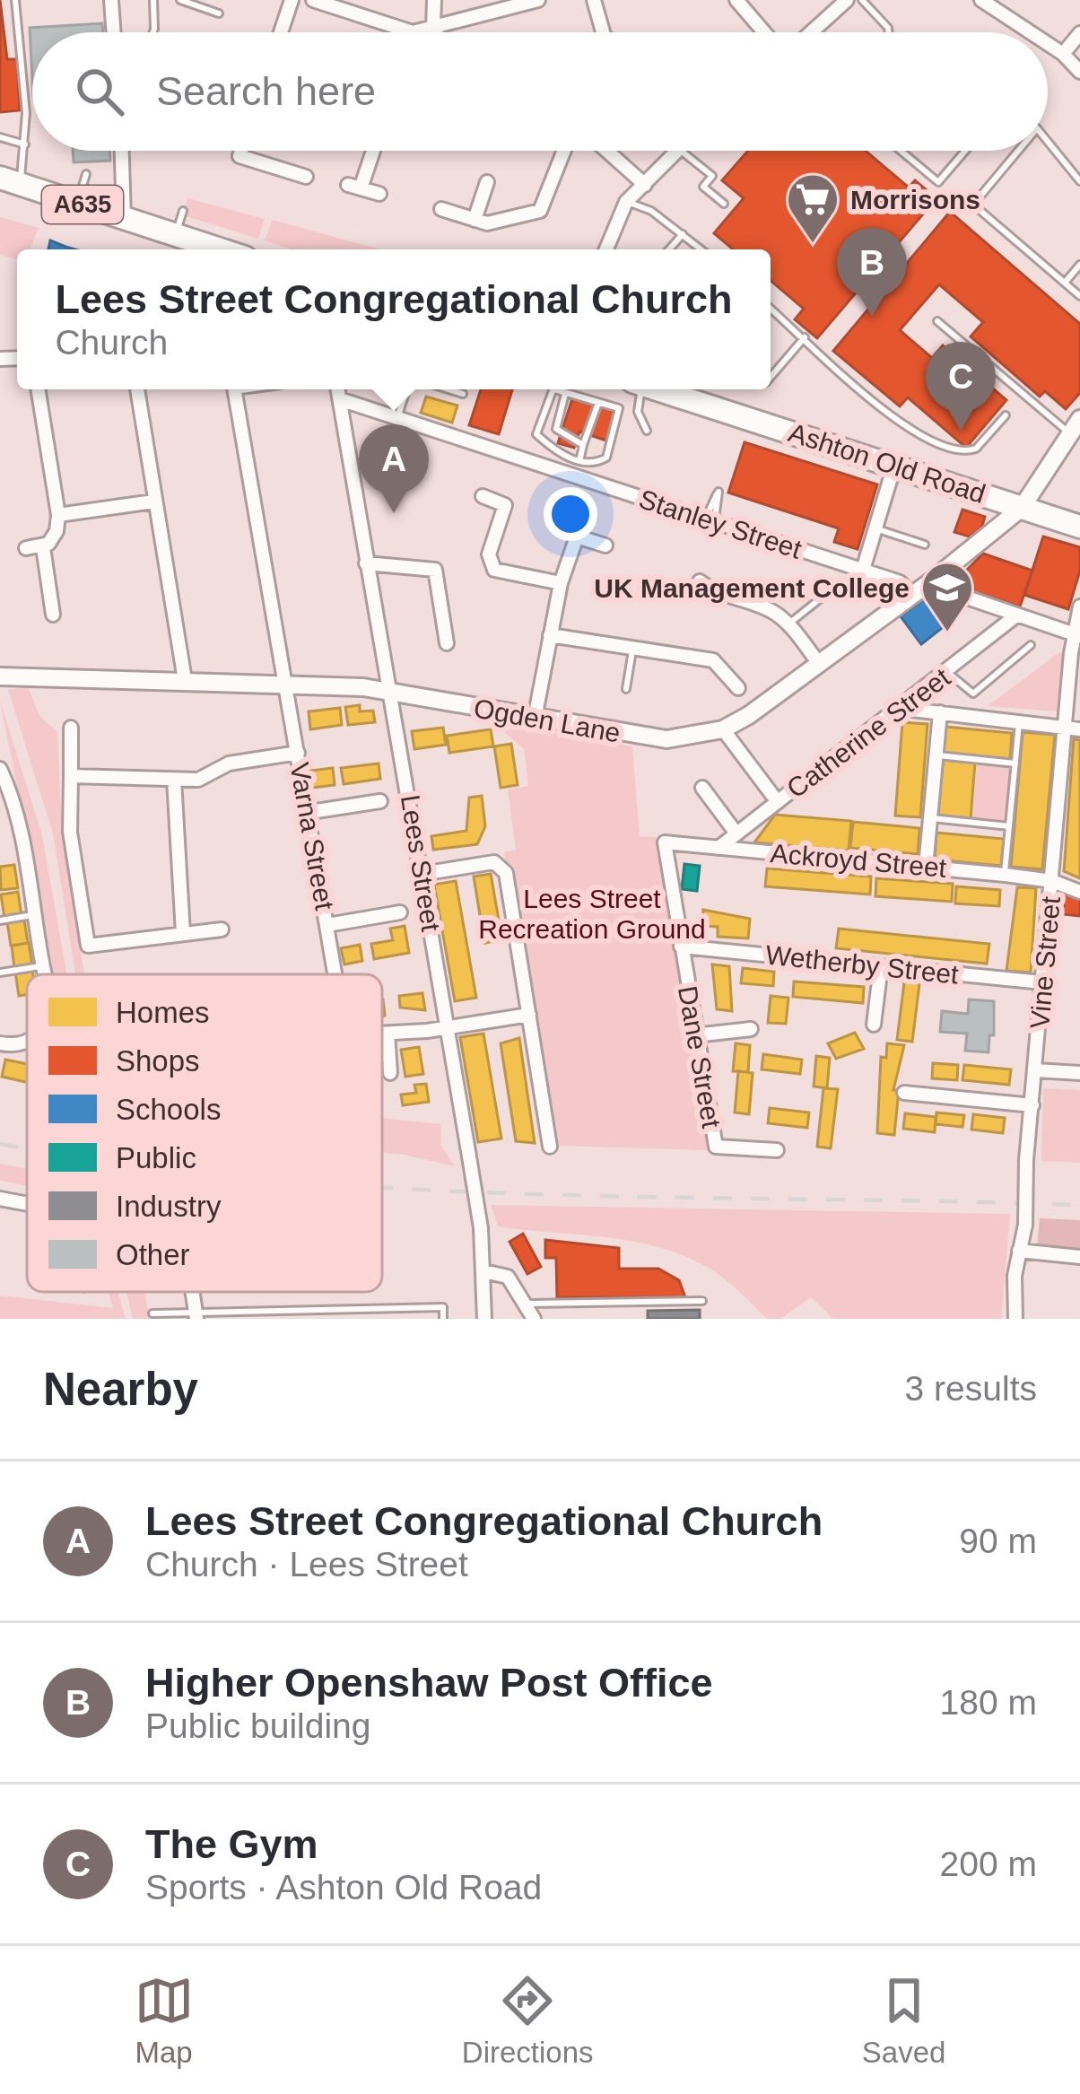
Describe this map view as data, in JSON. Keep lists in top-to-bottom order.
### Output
{
  "streets": {
    "highway": ["A635", "Ashton Old Road"],
    "street": [
      "Stanley Street",
      "Ogden Lane",
      "Catherine Street",
      "Varna Street",
      "Ackroyd Street",
      "Lees Street",
      "Vine Street",
      "Wetherby Street",
      "Dane Street"
    ]
  },
  "crossings": [
    ["Ashton Old Road", "Ogden Lane"],
    ["Stanley Street", "Ogden Lane"],
    ["Stanley Street", "Lees Street"],
    ["Ogden Lane", "Varna Street"],
    ["Ogden Lane", "Lees Street"],
    ["Catherine Street", "Ackroyd Street"],
    ["Ackroyd Street", "Vine Street"],
    ["Ackroyd Street", "Dane Street"],
    ["Vine Street", "Wetherby Street"],
    ["Wetherby Street", "Dane Street"]
  ],
  "parks": ["Lees Street Recreation Ground"],
  "places": {
    "supermarket": ["Morrisons"],
    "school or university": ["UK Management College"]
  },
  "legend": [
    "Homes",
    "Shops",
    "Schools",
    "Public",
    "Industry",
    "Other"
  ],
  "page": {
    "search": "Search here",
    "pins": ["B", "C", "A"],
    "popup": ["Lees Street Congregational Church", "Church"],
    "heading": ["Nearby", "3 results"],
    "list": [
      {
        "mark": "A",
        "name": "Lees Street Congregational Church",
        "note": "Church · Lees Street",
        "value": "90 m"
      },
      {
        "mark": "B",
        "name": "Higher Openshaw Post Office",
        "note": "Public building",
        "value": "180 m"
      },
      {
        "mark": "C",
        "name": "The Gym",
        "note": "Sports · Ashton Old Road",
        "value": "200 m"
      }
    ],
    "nav": ["Map", "Directions", "Saved"]
  }
}
